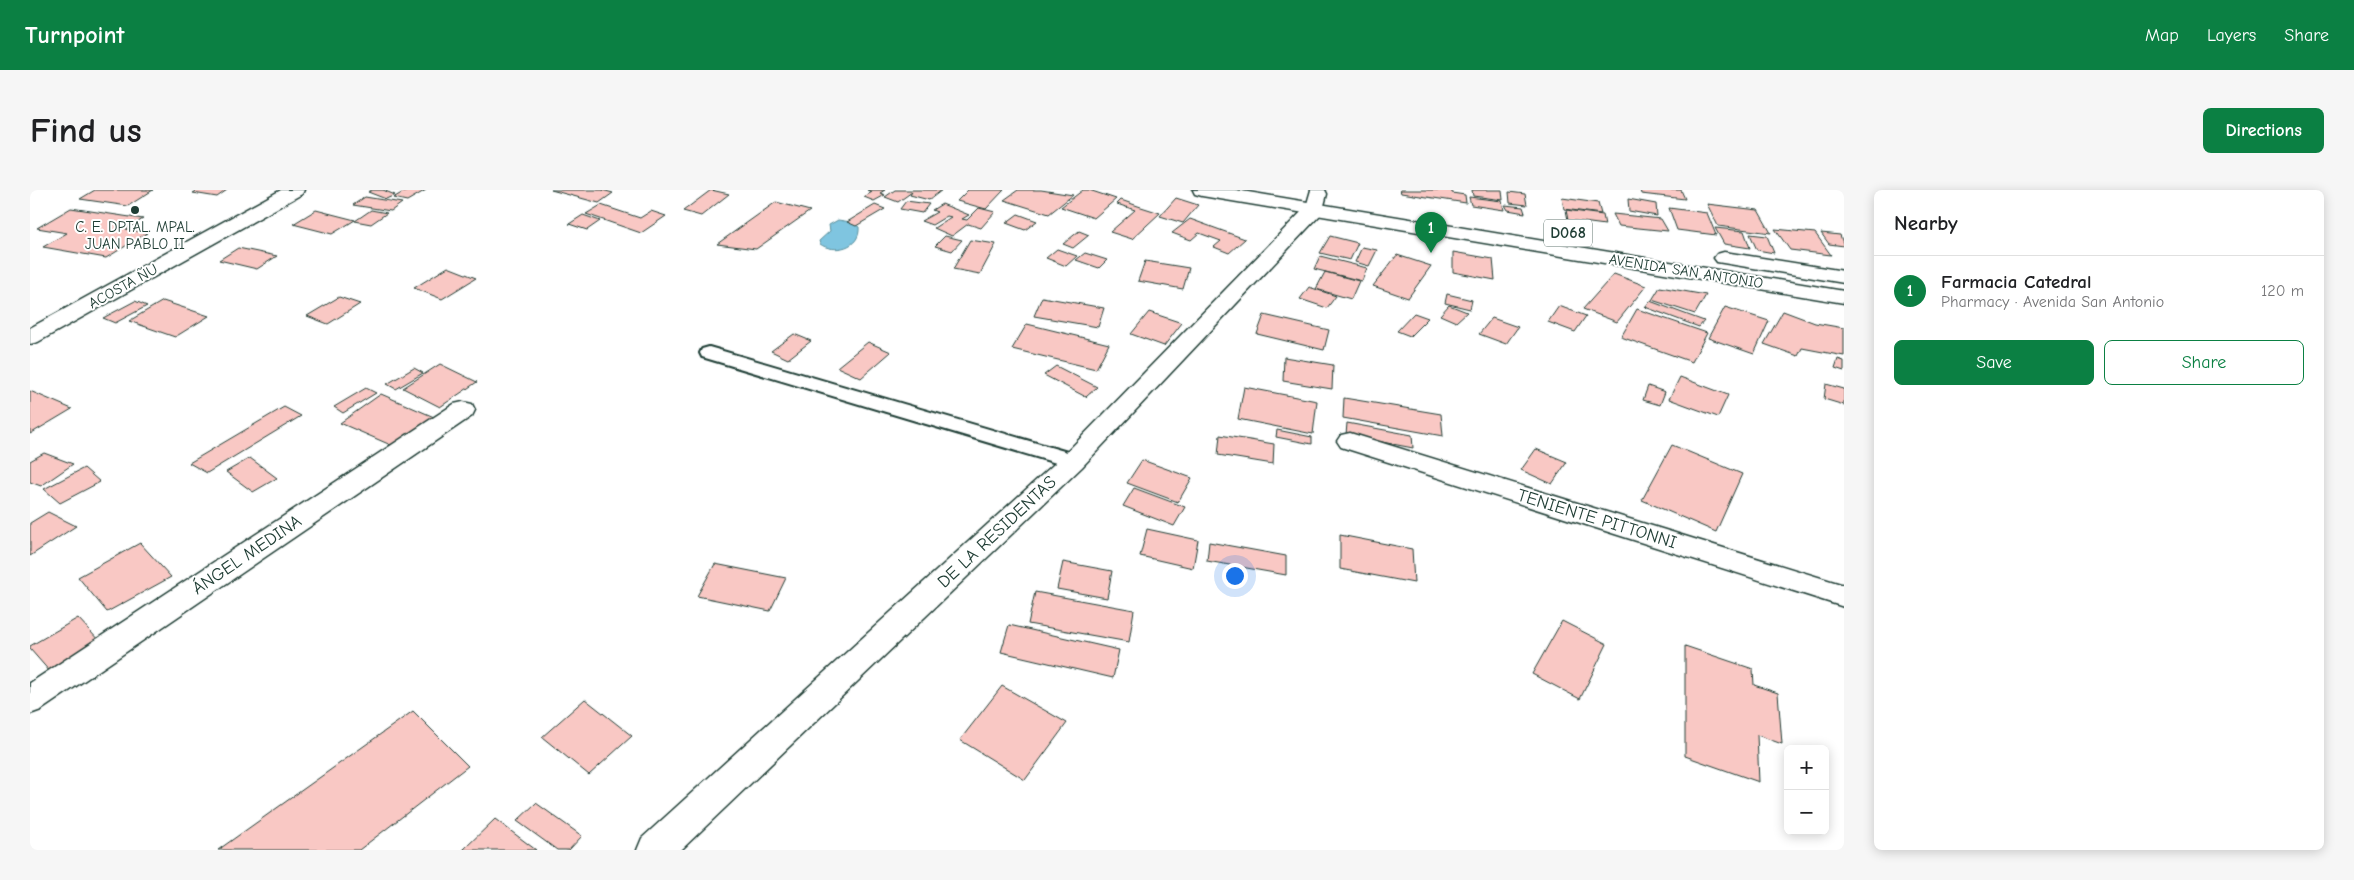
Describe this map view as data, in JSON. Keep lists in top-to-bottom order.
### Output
{
  "streets": {
    "street": [
      "D068",
      "AVENIDA SAN ANTONIO",
      "ACOSTA ÑU",
      "TENIENTE PITTONNI",
      "DE LA RESIDENTAS",
      "ÁNGEL MEDINA"
    ]
  },
  "crossings": [
    ["AVENIDA SAN ANTONIO", "DE LA RESIDENTAS"]
  ],
  "places": ["C. E. DPTAL. MPAL. JUAN PABLO II"],
  "page": {
    "header": "Turnpoint",
    "nav": ["Map", "Layers", "Share"],
    "buttons": [
      "Directions",
      ["Save", "Share"]
    ],
    "title": "Find us",
    "heading": "Nearby",
    "pins": "1",
    "list": [
      {
        "mark": "1",
        "name": "Farmacia Catedral",
        "note": "Pharmacy · Avenida San Antonio",
        "value": "120 m"
      }
    ],
    "map_buttons": ["+", "−"]
  }
}
